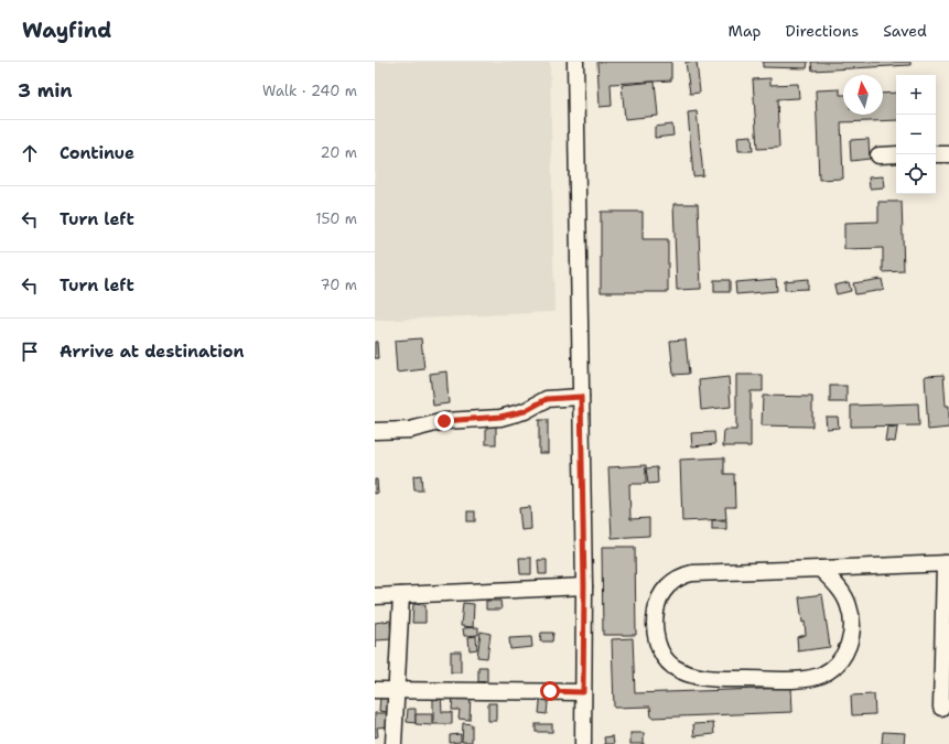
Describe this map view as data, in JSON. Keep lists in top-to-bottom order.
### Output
{
  "north": "top",
  "page": {
    "header": "Wayfind",
    "nav": ["Map", "Directions", "Saved"],
    "heading": ["3 min", "Walk · 240 m"],
    "map_buttons": ["+", "−"],
    "list": [
      ["Continue", "20 m"],
      ["Turn left", "150 m"],
      ["Turn left", "70 m"],
      "Arrive at destination"
    ]
  }
}
